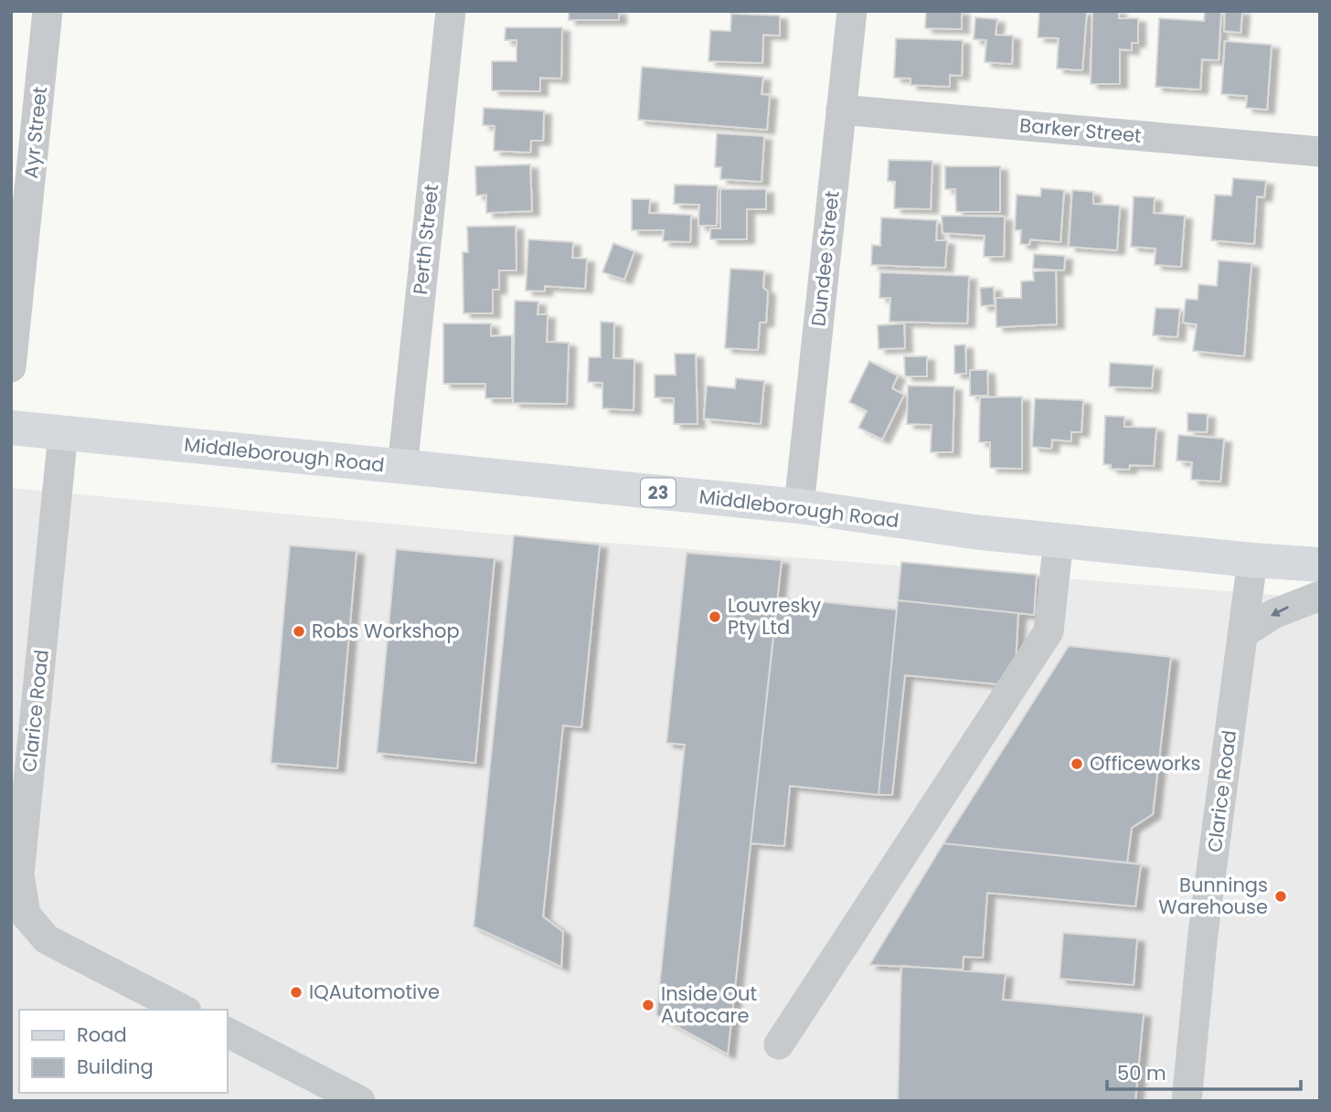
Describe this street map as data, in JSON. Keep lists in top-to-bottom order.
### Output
{
  "streets": {
    "main road": ["Middleborough Road", "23"],
    "street": [
      "Barker Street",
      "Ayr Street",
      "Perth Street",
      "Dundee Street",
      "Clarice Road"
    ]
  },
  "crossings": [
    ["Barker Street", "Dundee Street"],
    ["Perth Street", "Middleborough Road"],
    ["Dundee Street", "Middleborough Road"],
    ["Middleborough Road", "Clarice Road"]
  ],
  "places": [
    "Louvresky Pty Ltd",
    "Robs Workshop",
    "Officeworks",
    "Bunnings Warehouse",
    "IQAutomotive",
    "Inside Out Autocare"
  ],
  "legend": ["Road", "Building"],
  "scale_bar": "50 m"
}
